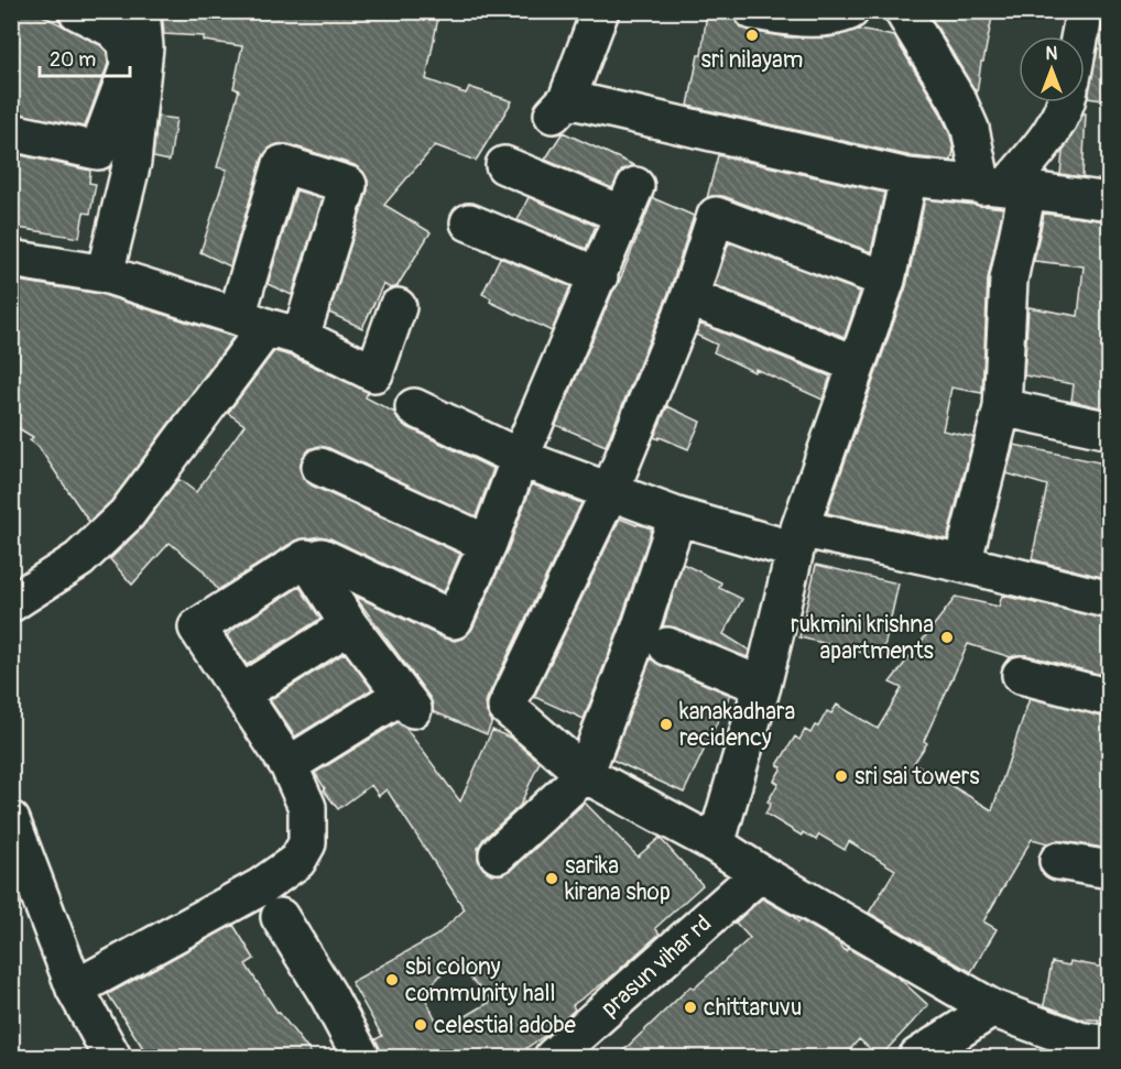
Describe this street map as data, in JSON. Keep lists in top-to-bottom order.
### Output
{
  "streets": {
    "street": ["prasun vihar rd"]
  },
  "places": [
    "sri nilayam",
    "rukmini krishna apartments",
    "kanakadhara recidency",
    "sri sai towers",
    "sarika kirana shop",
    "sbi colony community hall",
    "chittaruvu",
    "celestial adobe"
  ],
  "scale_bar": "20 m",
  "north": "top"
}
